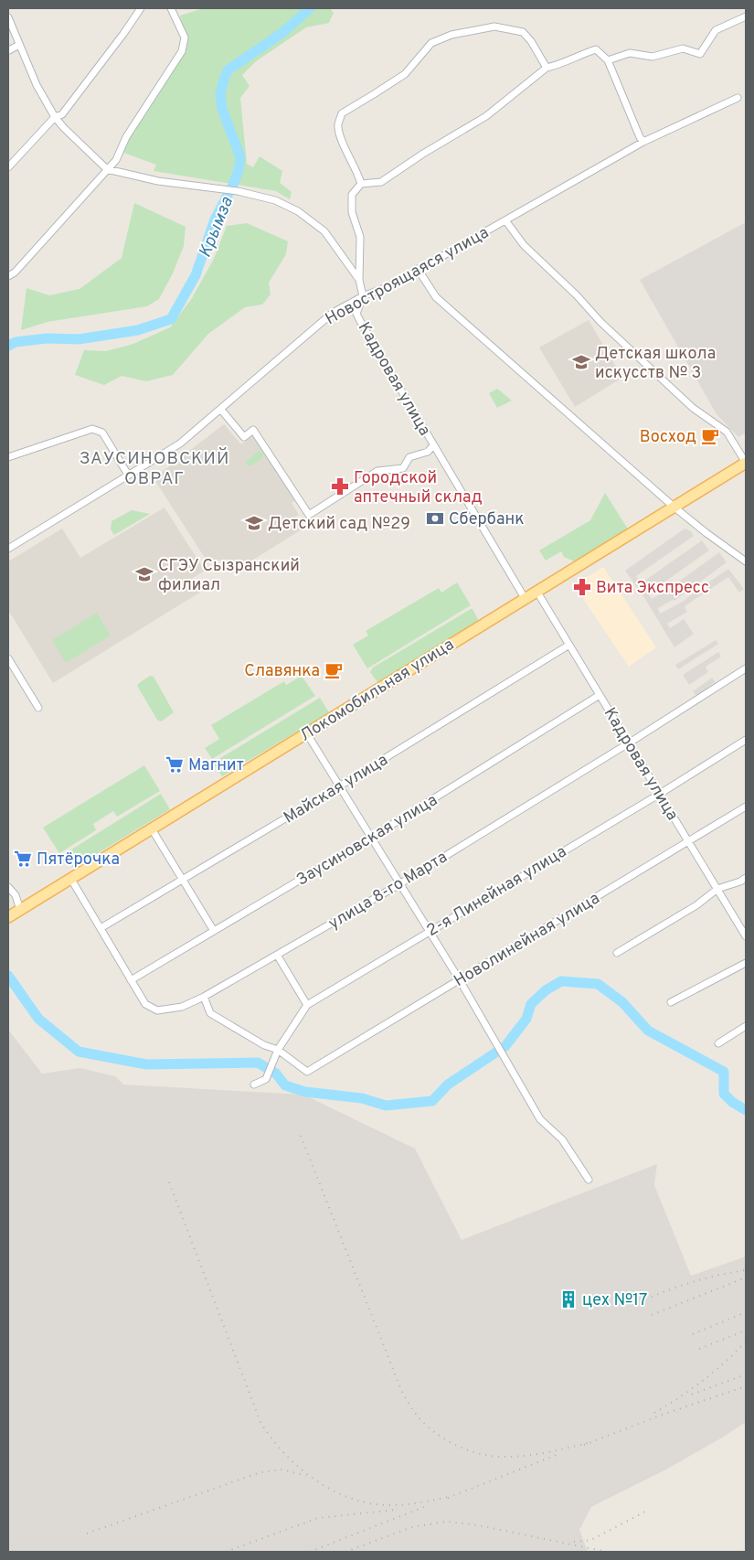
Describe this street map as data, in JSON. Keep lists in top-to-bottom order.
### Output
{
  "streets": {
    "main road": ["Локомобильная улица"],
    "street": [
      "Новостроящаяся улица",
      "Кадровая улица",
      "Майская улица",
      "Заусиновская улица",
      "улица 8-го Марта",
      "2-я Линейная улица",
      "Новолинейная улица"
    ]
  },
  "crossings": [
    ["Новостроящаяся улица", "Кадровая улица"],
    ["Кадровая улица", "Локомобильная улица"],
    ["Кадровая улица", "Майская улица"],
    ["Кадровая улица", "Заусиновская улица"],
    ["Кадровая улица", "улица 8-го Марта"],
    ["Кадровая улица", "2-я Линейная улица"],
    ["Кадровая улица", "Новолинейная улица"],
    ["Локомобильная улица", "улица 8-го Марта"],
    ["Майская улица", "улица 8-го Марта"],
    ["Заусиновская улица", "улица 8-го Марта"],
    ["2-я Линейная улица", "Новолинейная улица"]
  ],
  "districts": ["ЗАУСИНОВСКИЙ ОВРАГ"],
  "water": ["Крымза"],
  "places": {
    "school or university": ["Детская школа искусств № 3", "Детский сад №29", "СГЭУ Сызранский филиал"],
    "cafe": ["Восход", "Славянка"],
    "pharmacy": ["Городской аптечный склад", "Вита Экспресс"],
    "bank": ["Сбербанк"],
    "supermarket": ["Магнит", "Пятёрочка"],
    "building": ["цех №17"]
  }
}
